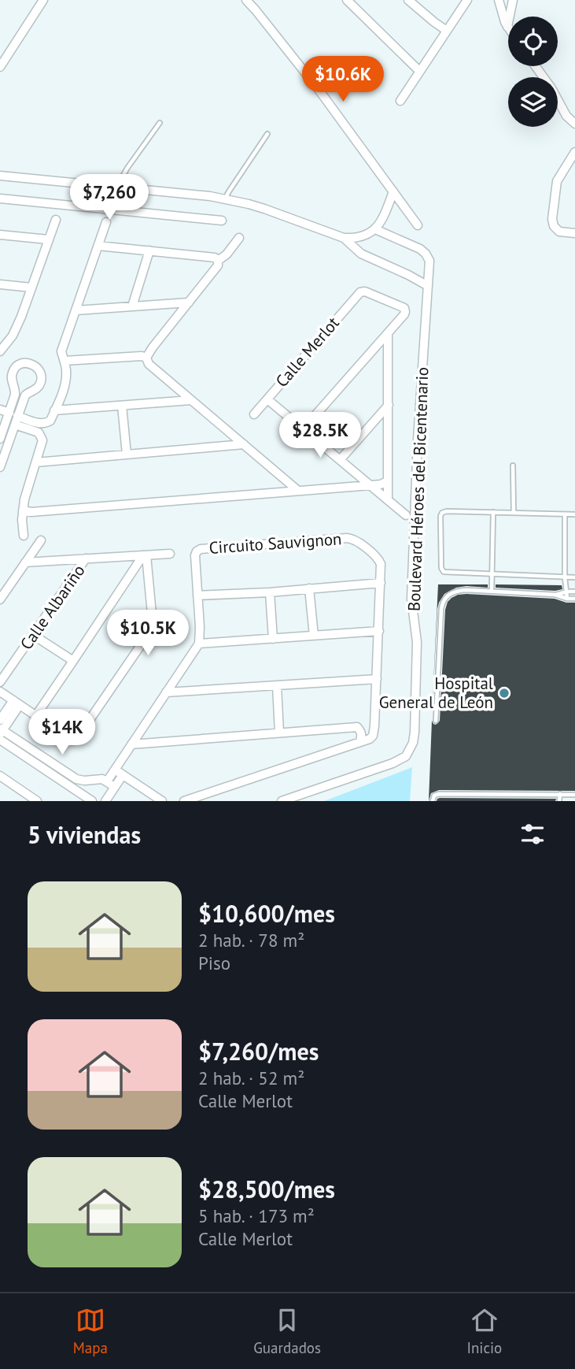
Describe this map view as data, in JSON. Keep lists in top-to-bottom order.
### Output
{
  "streets": {
    "street": [
      "Calle Merlot",
      "Boulevard Héroes del Bicentenario",
      "Circuito Sauvignon",
      "Calle Albariño"
    ]
  },
  "places": ["Hospital General de León"],
  "page": {
    "price": [
      "$10.6K",
      "$7,260",
      "$28.5K",
      "$10.5K",
      "$14K"
    ],
    "heading": "5 viviendas",
    "list": [
      {
        "name": "$10,600/mes",
        "note": "2 hab. · 78 m² · Piso"
      },
      {
        "name": "$7,260/mes",
        "note": "2 hab. · 52 m² · Calle Merlot"
      },
      {
        "name": "$28,500/mes",
        "note": "5 hab. · 173 m² · Calle Merlot"
      }
    ],
    "tabs": ["Mapa", "Guardados", "Inicio"]
  }
}
